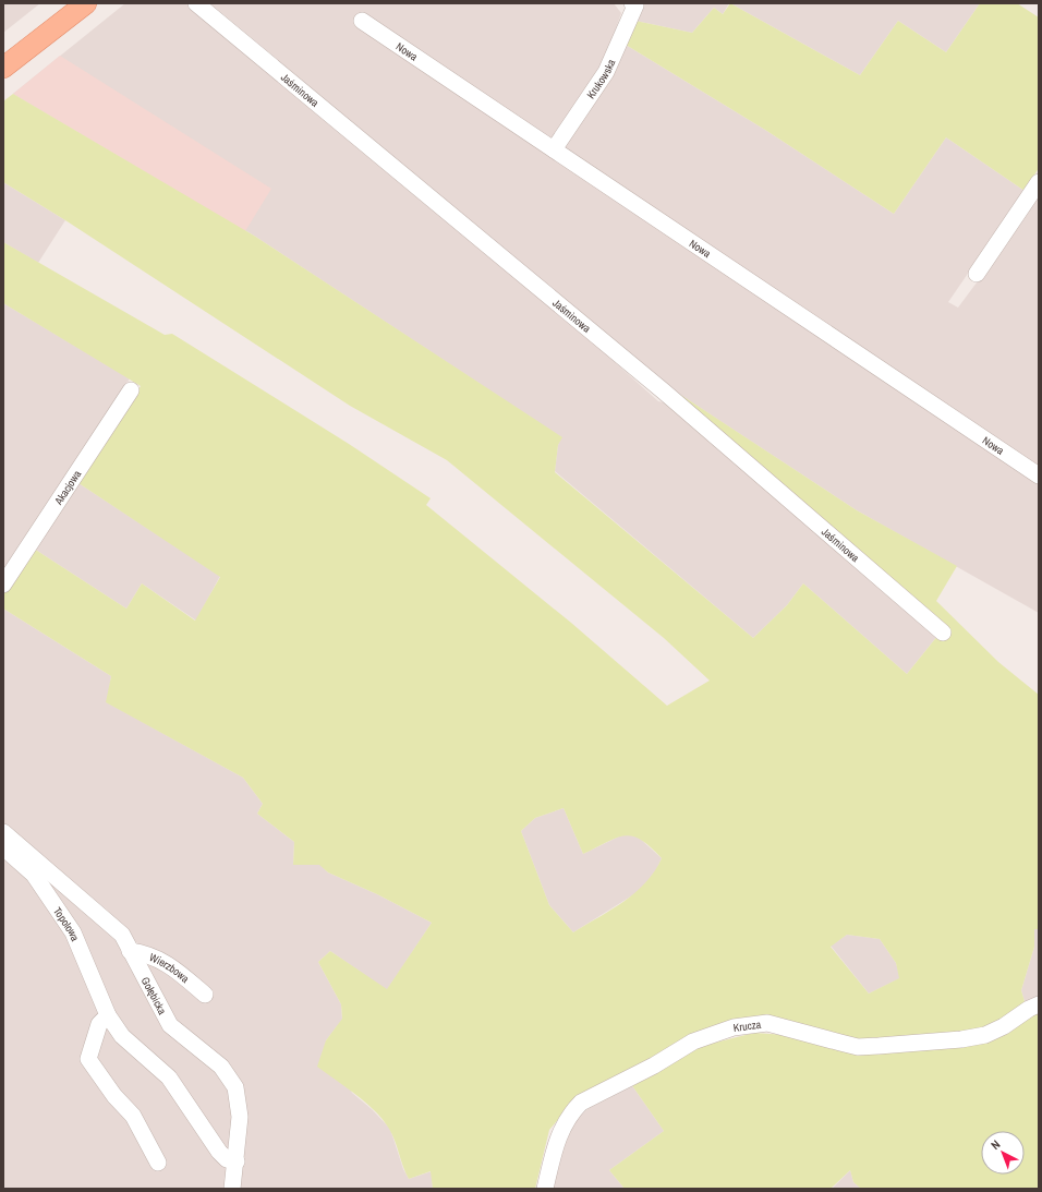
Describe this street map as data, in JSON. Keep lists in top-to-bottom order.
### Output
{
  "streets": {
    "street": [
      "Nowa",
      "Krukowska",
      "Jaśminowa",
      "Akacjowa",
      "Topolowa",
      "Wierzbowa",
      "Gołębicka",
      "Krucza"
    ]
  },
  "crossings": [
    ["Nowa", "Krukowska"],
    ["Topolowa", "Gołębicka"],
    ["Wierzbowa", "Gołębicka"]
  ],
  "north": "top left"
}
